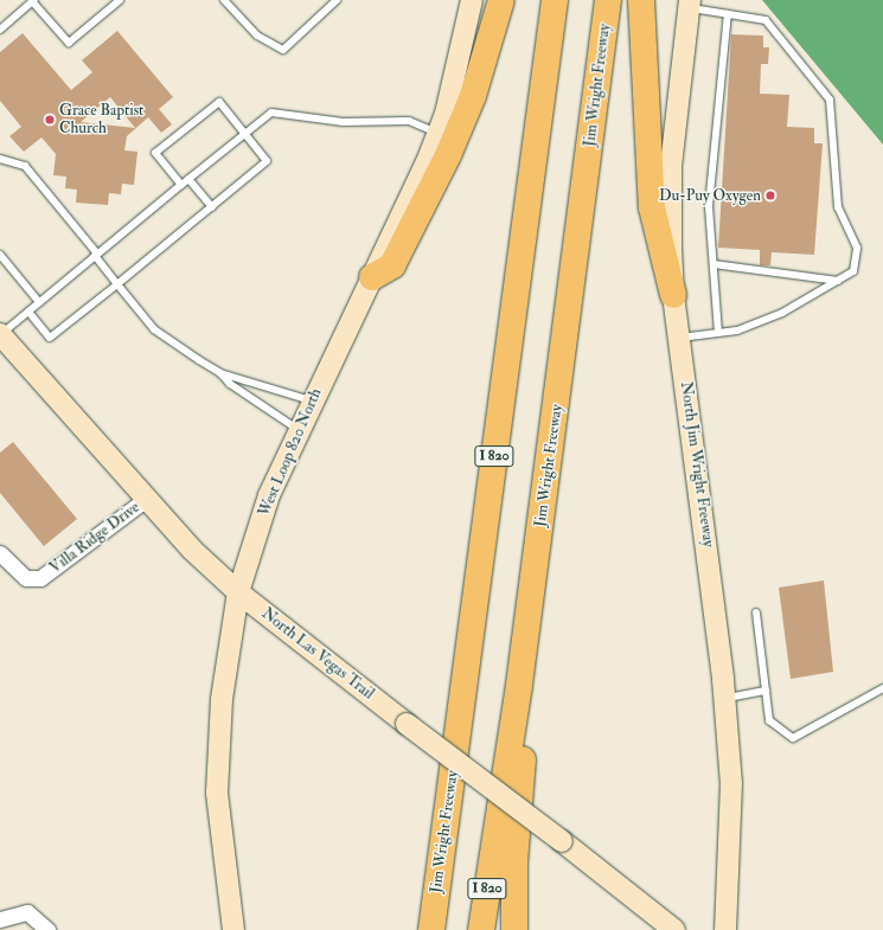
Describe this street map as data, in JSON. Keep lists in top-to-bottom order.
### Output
{
  "streets": {
    "highway": ["Jim Wright Freeway", "I 820"],
    "street": [
      "West Loop 820 North",
      "North Jim Wright Freeway",
      "Villa Ridge Drive",
      "North Las Vegas Trail"
    ]
  },
  "crossings": [
    ["West Loop 820 North", "North Las Vegas Trail"],
    ["Villa Ridge Drive", "North Las Vegas Trail"]
  ],
  "places": ["Grace Baptist Church", "Du-Puy Oxygen"]
}
